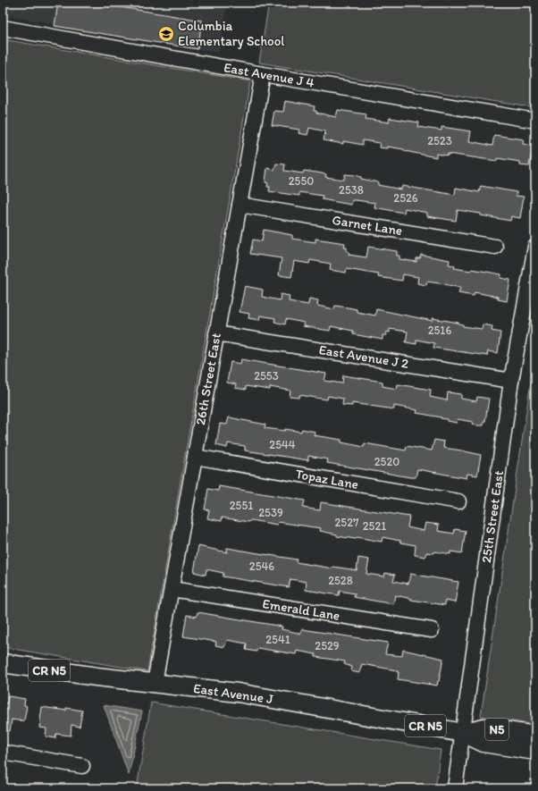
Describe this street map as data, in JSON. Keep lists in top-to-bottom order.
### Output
{
  "streets": {
    "main road": ["CR N5", "East Avenue J", "N5"],
    "street": [
      "East Avenue J 4",
      "Garnet Lane",
      "East Avenue J 2",
      "26th Street East",
      "Topaz Lane",
      "25th Street East",
      "Emerald Lane"
    ]
  },
  "crossings": [
    ["East Avenue J 4", "26th Street East"],
    ["Garnet Lane", "26th Street East"],
    ["East Avenue J 2", "26th Street East"],
    ["East Avenue J 2", "25th Street East"],
    ["26th Street East", "Topaz Lane"],
    ["26th Street East", "Emerald Lane"],
    ["26th Street East", "East Avenue J"],
    ["25th Street East", "East Avenue J"]
  ],
  "places": {
    "school or university": ["Columbia Elementary School"]
  },
  "house_numbers": [
    "2523",
    "2550",
    "2538",
    "2526",
    "2516",
    "2553",
    "2544",
    "2520",
    "2551",
    "2539",
    "2527",
    "2521",
    "2546",
    "2528",
    "2541",
    "2529"
  ]
}
